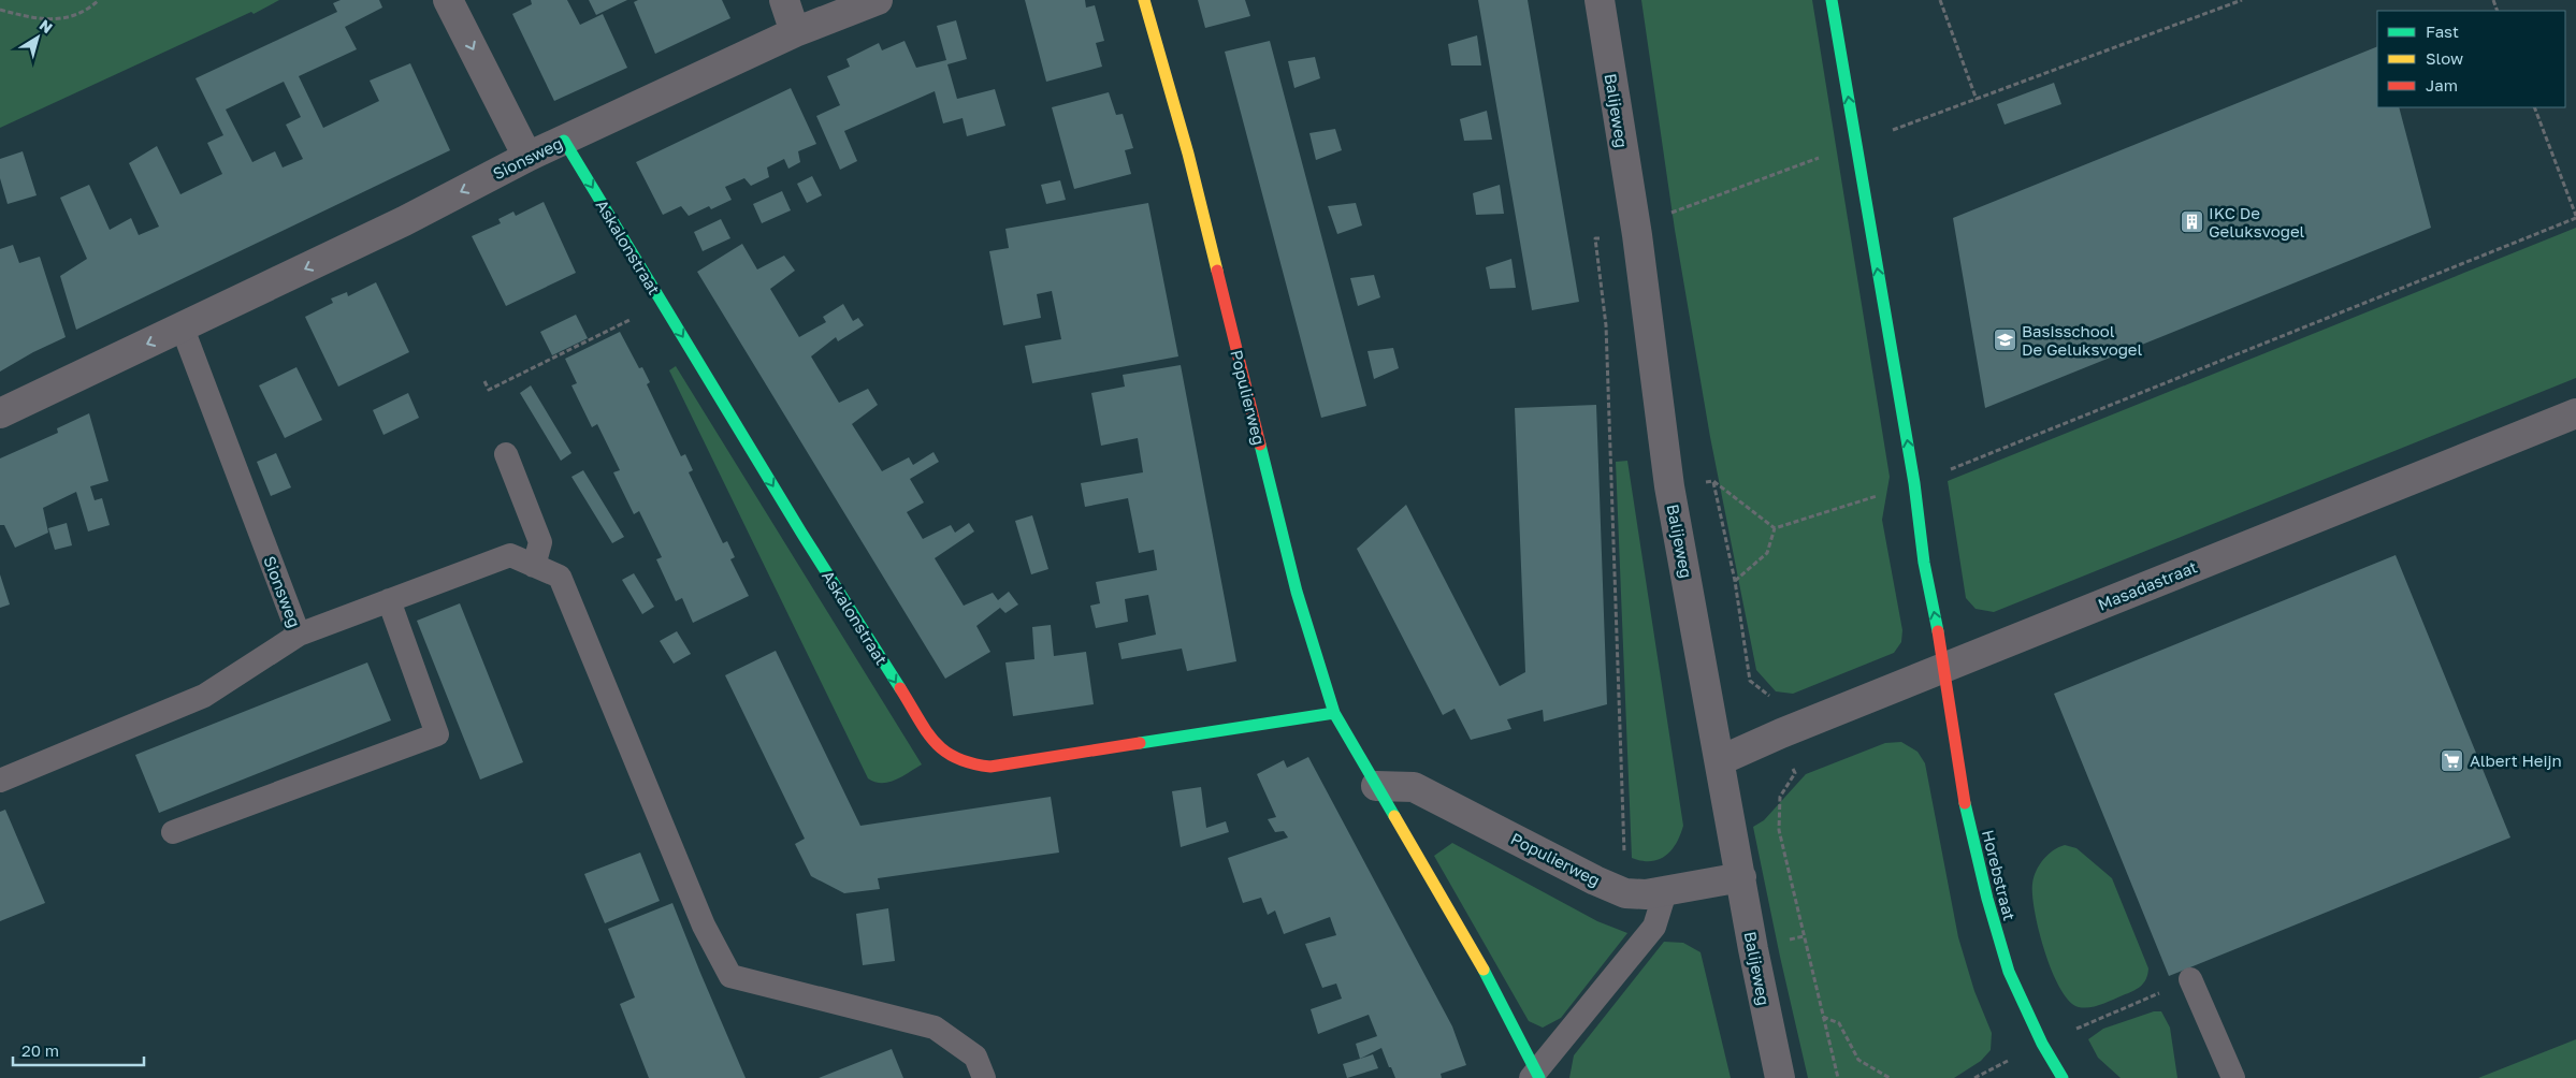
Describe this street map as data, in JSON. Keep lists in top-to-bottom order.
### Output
{
  "streets": {
    "street": [
      "Balijeweg",
      "Sionsweg",
      "Askalonstraat",
      "Populierweg",
      "Masadastraat",
      "Horebstraat"
    ]
  },
  "crossings": [
    ["Balijeweg", "Populierweg"],
    ["Balijeweg", "Masadastraat"],
    ["Sionsweg", "Askalonstraat"],
    ["Askalonstraat", "Populierweg"],
    ["Masadastraat", "Horebstraat"]
  ],
  "one_way": ["Sionsweg", "Askalonstraat"],
  "places": {
    "building": ["IKC De Geluksvogel"],
    "school or university": ["Basisschool De Geluksvogel"],
    "supermarket": ["Albert Heijn"]
  },
  "legend": ["Fast", "Slow", "Jam"],
  "scale_bar": "20 m",
  "north": "top right"
}
